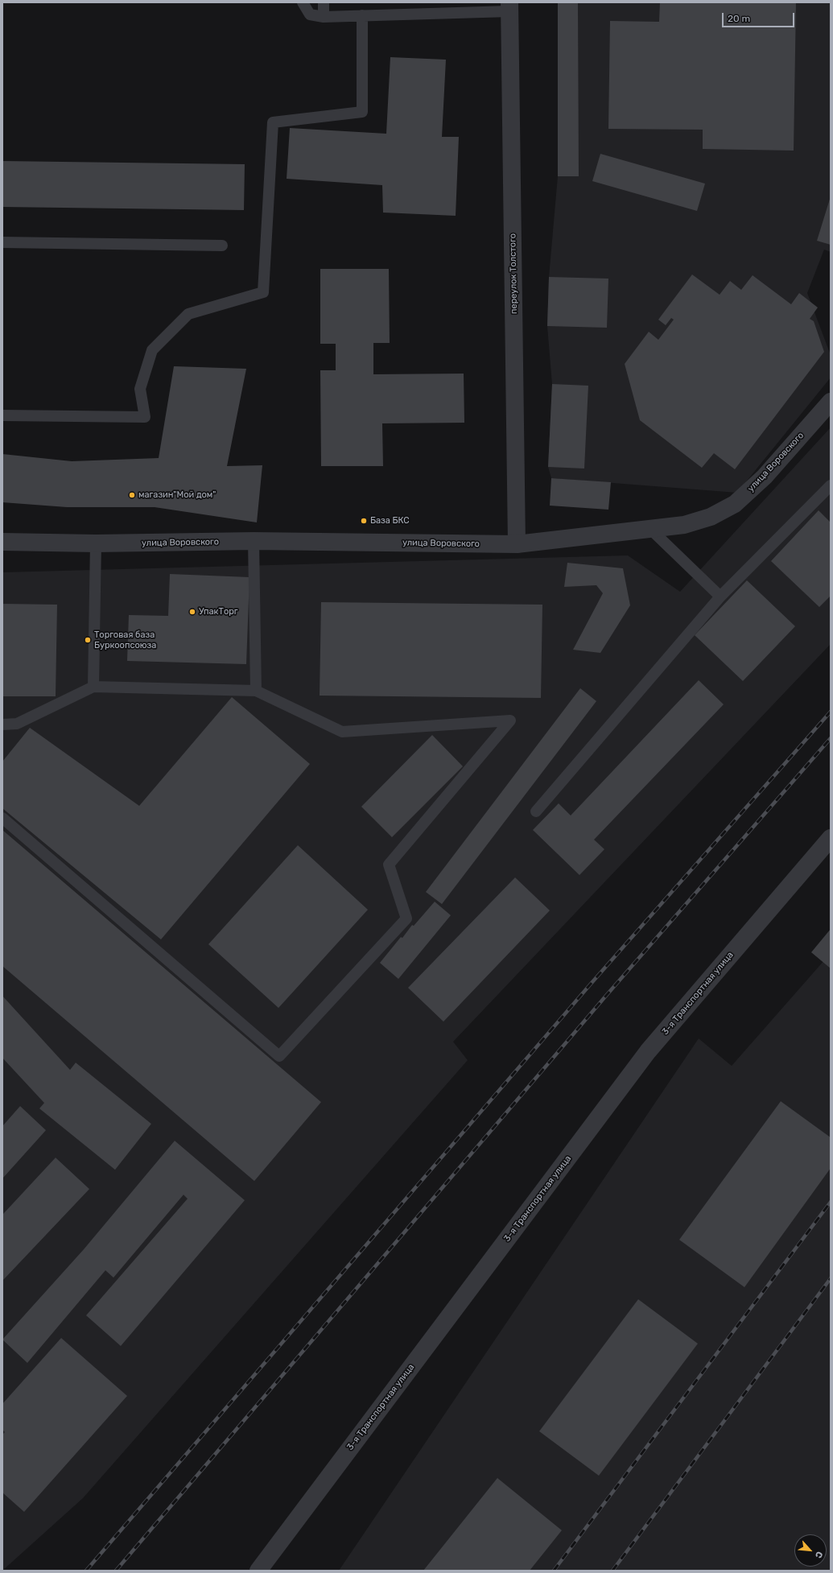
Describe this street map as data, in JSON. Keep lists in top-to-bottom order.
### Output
{
  "streets": {
    "street": ["переулок Толстого", "улица Воровского", "3-я Транспортная улица"]
  },
  "crossings": [
    ["переулок Толстого", "улица Воровского"]
  ],
  "places": [
    "магазин\"Мой дом\"",
    "База БКС",
    "УпакТорг",
    "Торговая база Буркоопсоюза"
  ],
  "scale_bar": "20 m",
  "north": "bottom right"
}
